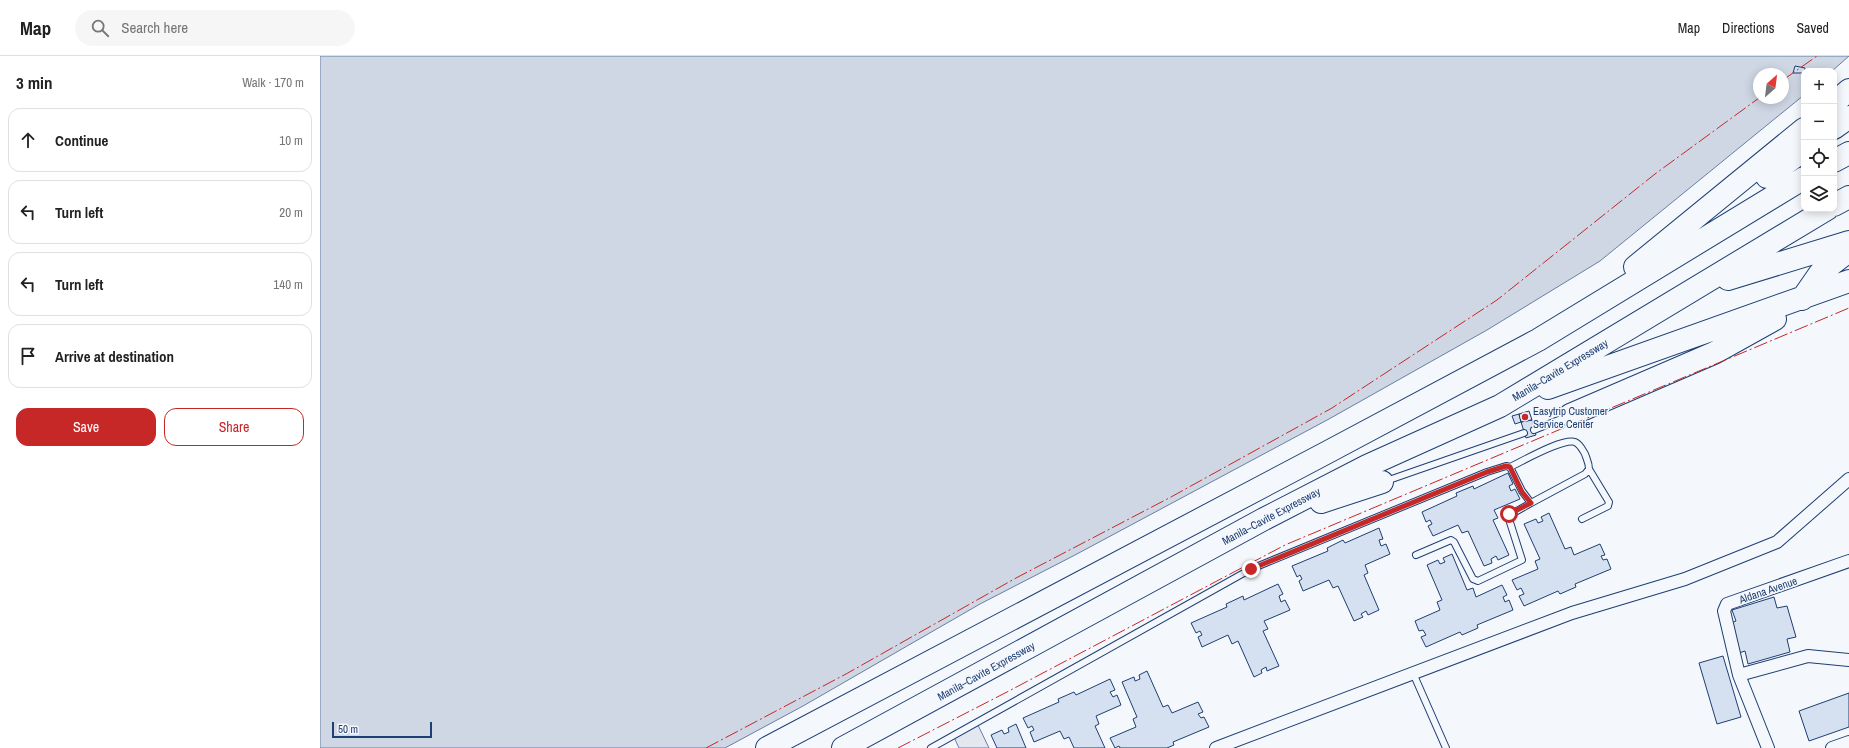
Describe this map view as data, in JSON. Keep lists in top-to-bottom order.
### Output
{
  "streets": {
    "highway": ["Manila–Cavite Expressway"],
    "street": ["Aldana Avenue"]
  },
  "places": ["Easytrip Customer Service Center"],
  "scale_bar": "50 m",
  "north": "top right",
  "page": {
    "header": "Map",
    "search": "Search here",
    "nav": ["Map", "Directions", "Saved"],
    "heading": ["3 min", "Walk · 170 m"],
    "map_buttons": ["+", "−"],
    "list": [
      ["Continue", "10 m"],
      ["Turn left", "20 m"],
      ["Turn left", "140 m"],
      "Arrive at destination"
    ],
    "buttons": ["Save", "Share"],
    "scale": "50 m"
  }
}
